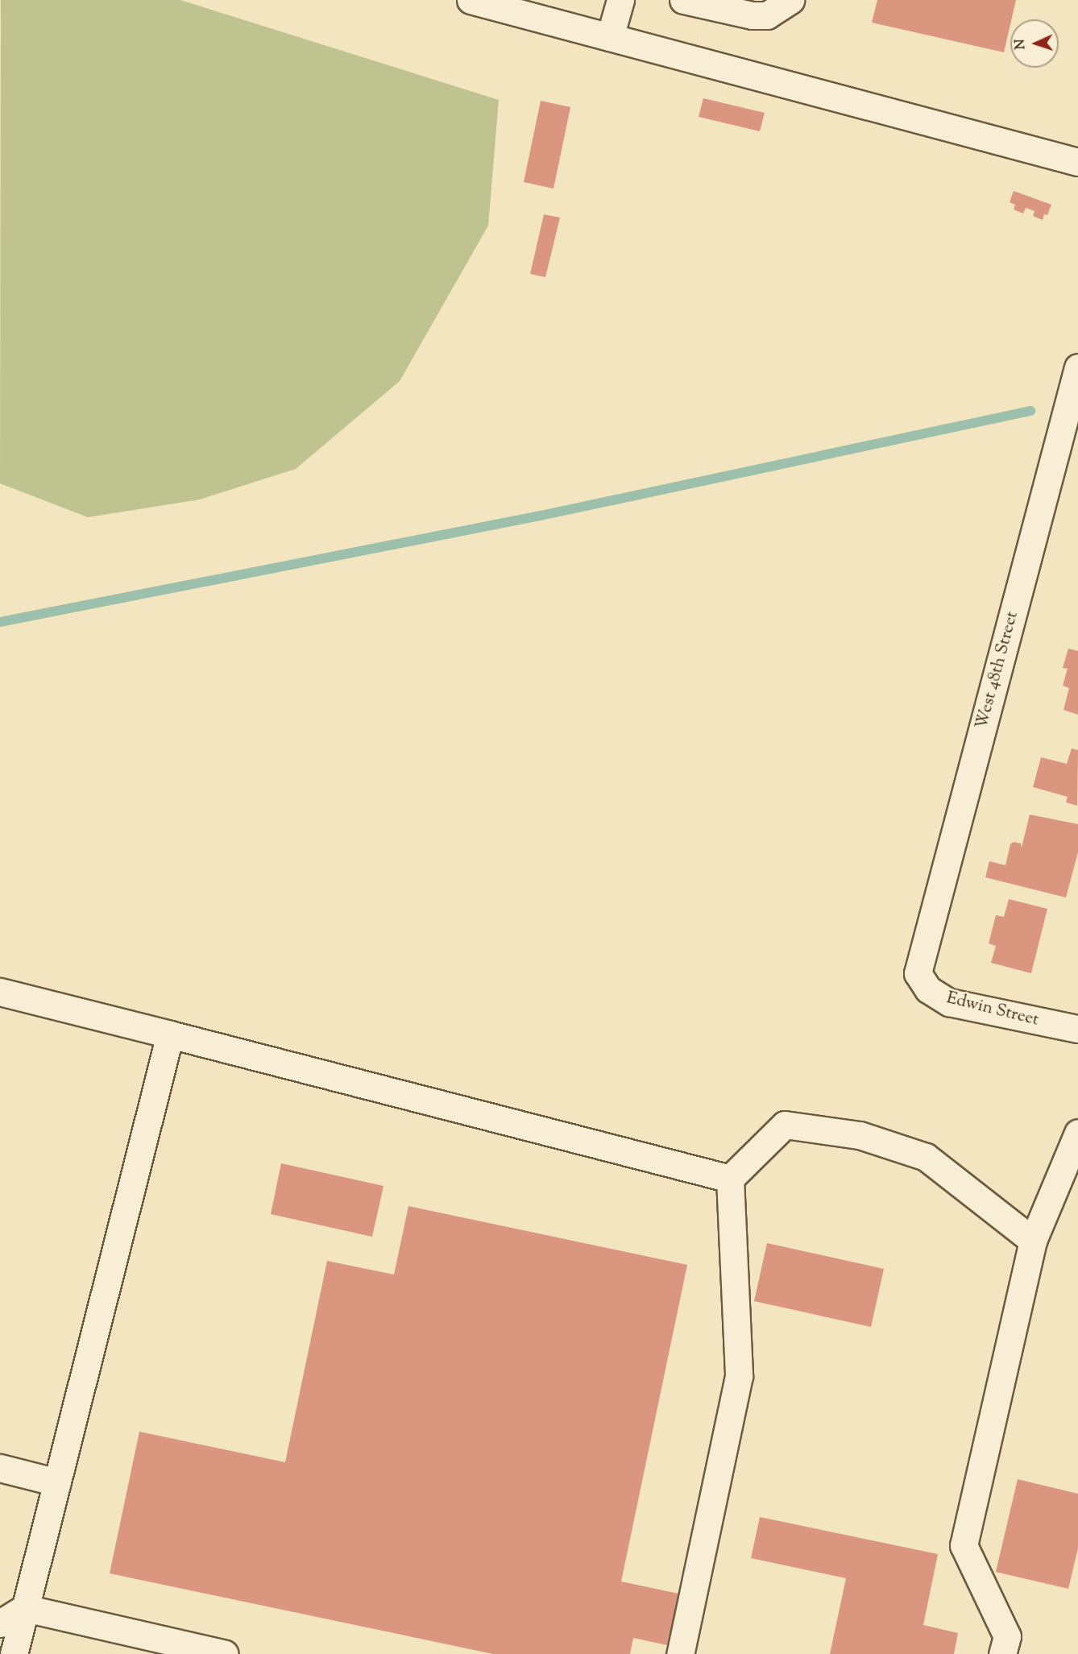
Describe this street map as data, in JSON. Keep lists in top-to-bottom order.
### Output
{
  "streets": {
    "street": ["West 48th Street", "Edwin Street"]
  },
  "crossings": [
    ["West 48th Street", "Edwin Street"]
  ],
  "north": "left"
}
